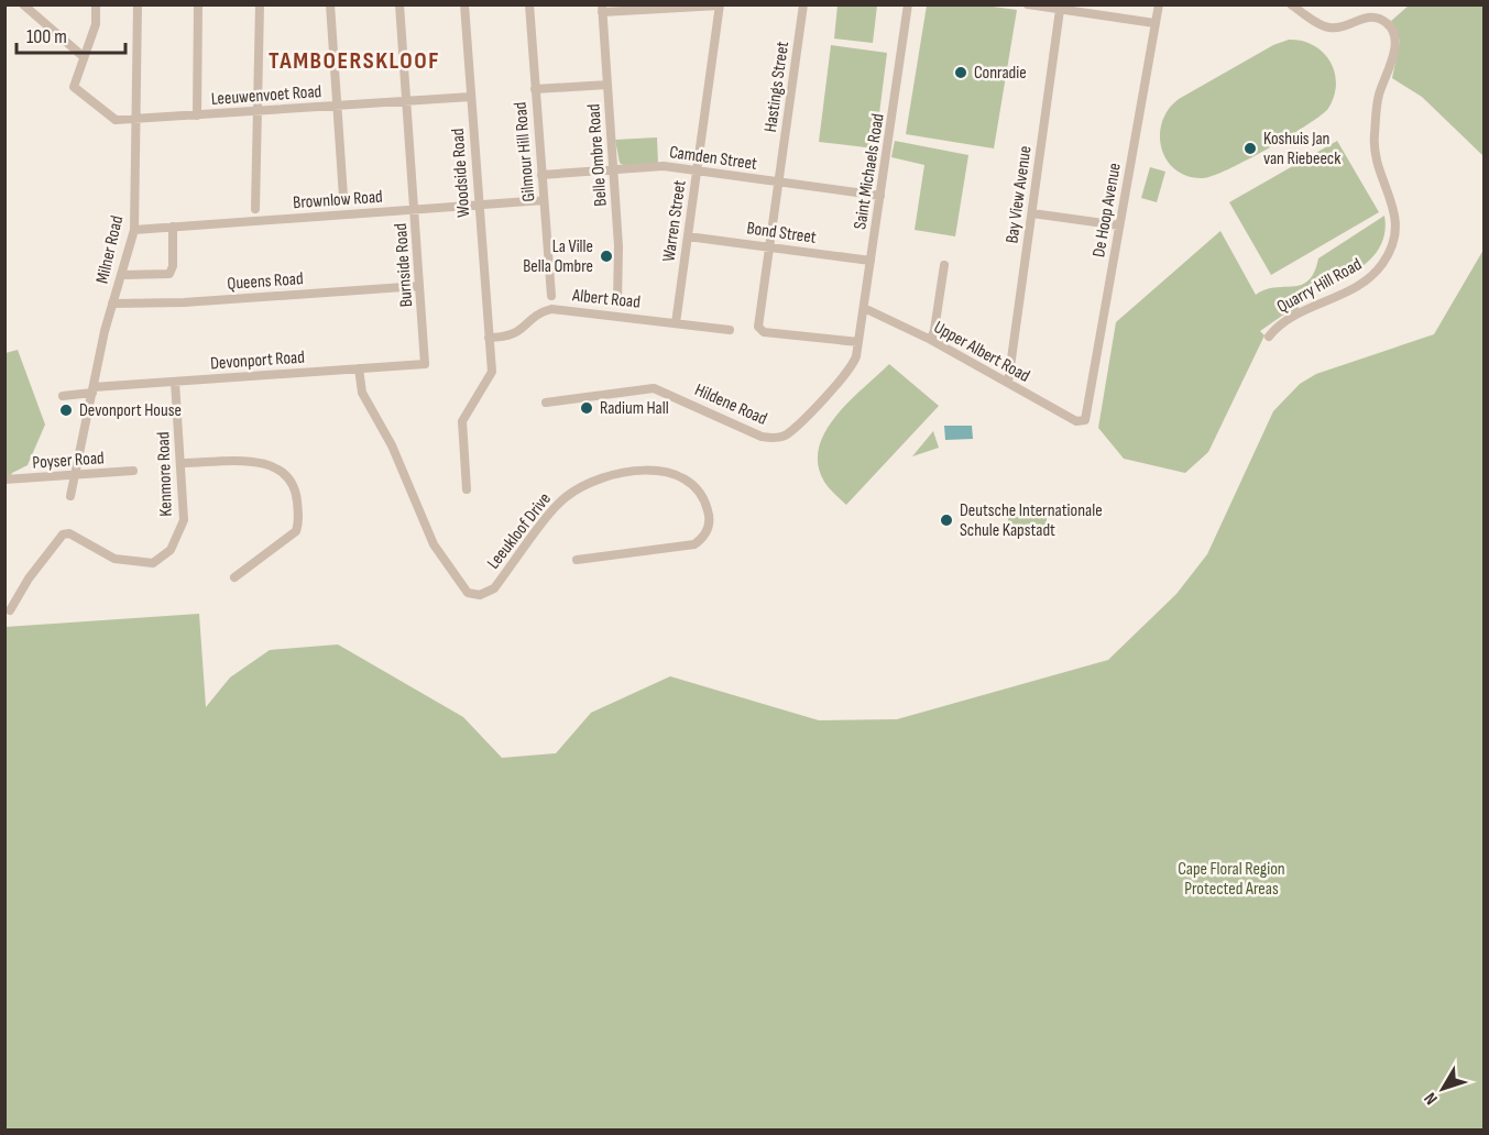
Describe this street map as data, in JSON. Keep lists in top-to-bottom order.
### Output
{
  "streets": {
    "street": [
      "Hastings Street",
      "Leeuwenvoet Road",
      "Gilmour Hill Road",
      "Belle Ombre Road",
      "Camden Street",
      "Saint Michaels Road",
      "Woodside Road",
      "Bay View Avenue",
      "Brownlow Road",
      "De Hoop Avenue",
      "Warren Street",
      "Bond Street",
      "Milner Road",
      "Burnside Road",
      "Queens Road",
      "Quarry Hill Road",
      "Albert Road",
      "Upper Albert Road",
      "Devonport Road",
      "Hildene Road",
      "Poyser Road",
      "Kenmore Road",
      "Leeukloof Drive"
    ]
  },
  "crossings": [
    ["Hastings Street", "Camden Street"],
    ["Hastings Street", "Saint Michaels Road"],
    ["Hastings Street", "Bond Street"],
    ["Hastings Street", "Hildene Road"],
    ["Leeuwenvoet Road", "Woodside Road"],
    ["Leeuwenvoet Road", "Milner Road"],
    ["Leeuwenvoet Road", "Burnside Road"],
    ["Gilmour Hill Road", "Camden Street"],
    ["Gilmour Hill Road", "Brownlow Road"],
    ["Belle Ombre Road", "Camden Street"],
    ["Camden Street", "Saint Michaels Road"],
    ["Camden Street", "Warren Street"],
    ["Saint Michaels Road", "Bond Street"],
    ["Saint Michaels Road", "Upper Albert Road"],
    ["Saint Michaels Road", "Hildene Road"],
    ["Woodside Road", "Brownlow Road"],
    ["Woodside Road", "Albert Road"],
    ["Bay View Avenue", "Upper Albert Road"],
    ["Brownlow Road", "Milner Road"],
    ["Brownlow Road", "Burnside Road"],
    ["De Hoop Avenue", "Upper Albert Road"],
    ["Warren Street", "Bond Street"],
    ["Warren Street", "Albert Road"],
    ["Milner Road", "Queens Road"],
    ["Milner Road", "Devonport Road"],
    ["Milner Road", "Poyser Road"],
    ["Burnside Road", "Queens Road"],
    ["Burnside Road", "Devonport Road"],
    ["Devonport Road", "Kenmore Road"],
    ["Devonport Road", "Leeukloof Drive"]
  ],
  "districts": ["TAMBOERSKLOOF"],
  "parks": ["Cape Floral Region Protected Areas"],
  "places": [
    "Conradie",
    "Koshuis Jan van Riebeeck",
    "La Ville Bella Ombre",
    "Radium Hall",
    "Devonport House",
    "Deutsche Internationale Schule Kapstadt"
  ],
  "scale_bar": "100 m",
  "north": "bottom left"
}
